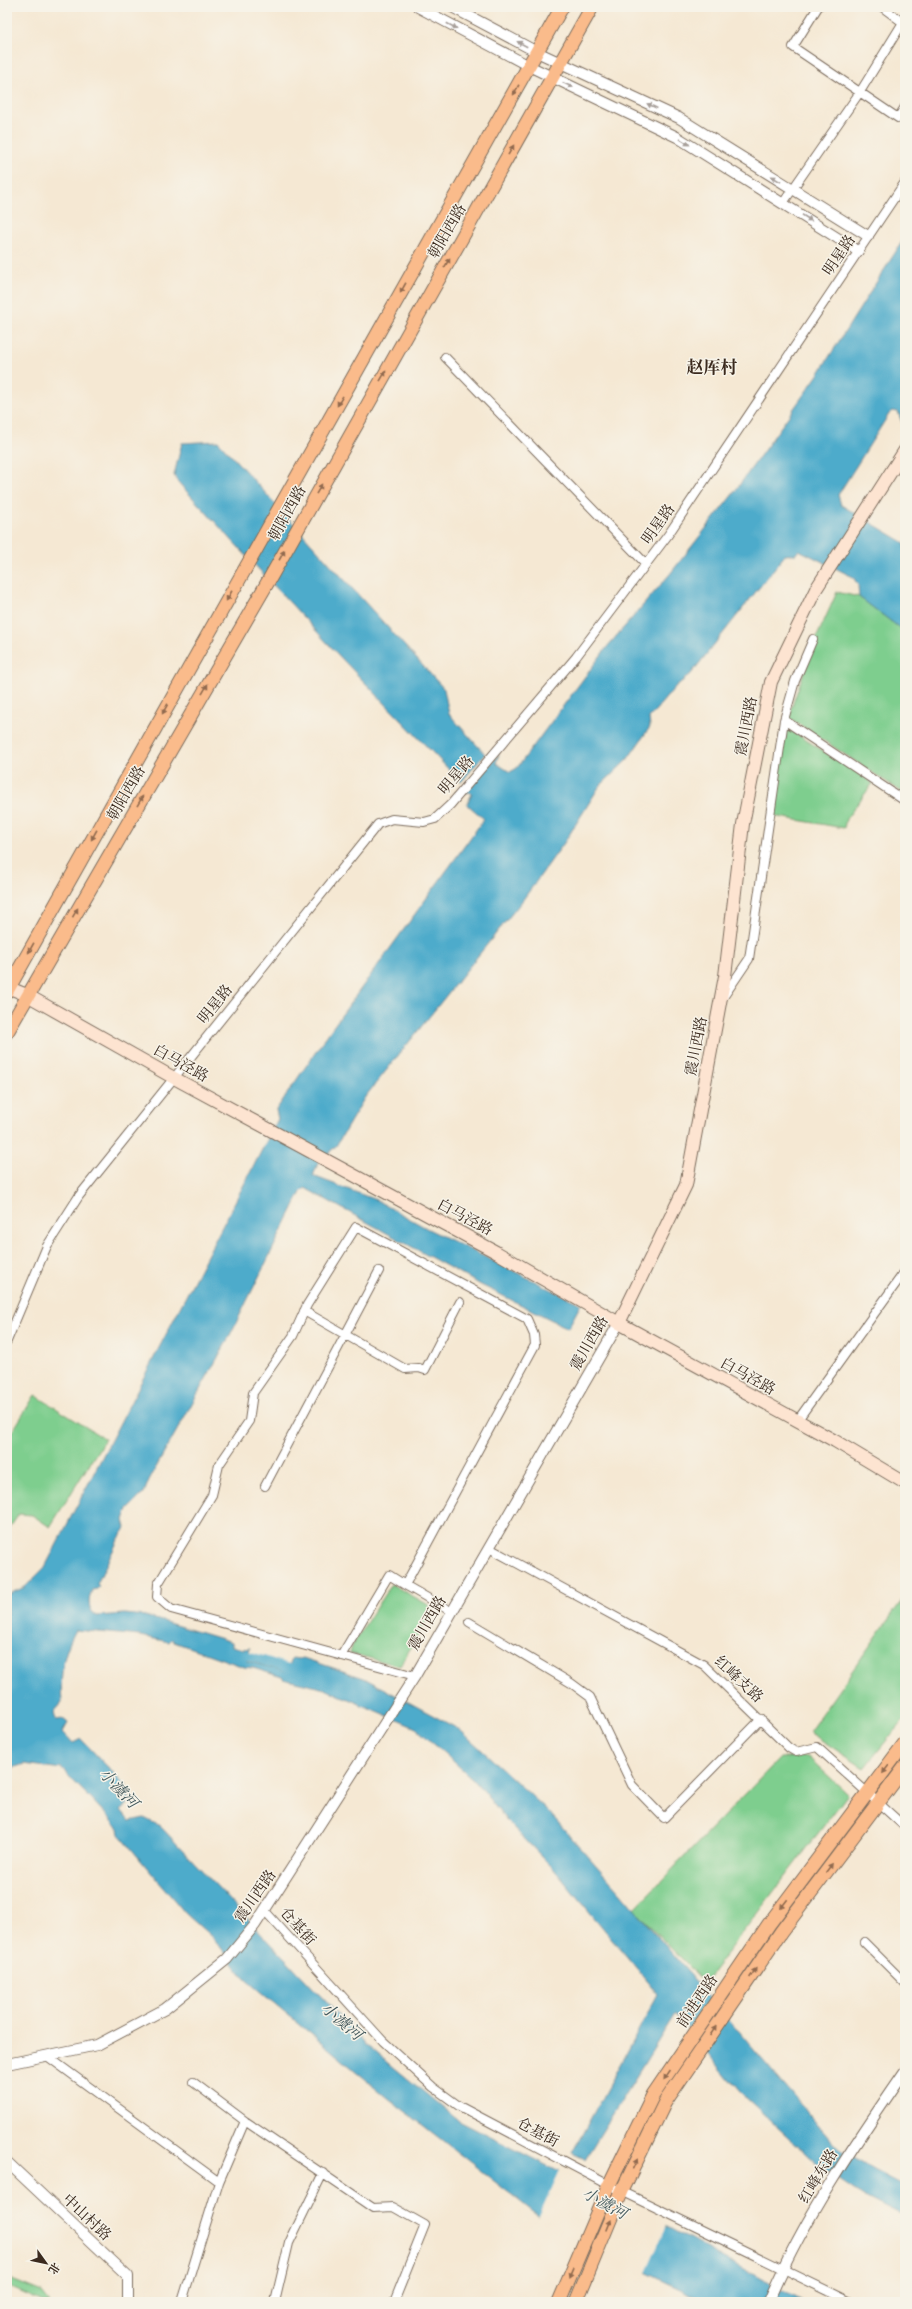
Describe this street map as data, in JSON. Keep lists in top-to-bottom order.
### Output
{
  "streets": {
    "main road": [
      "朝阳西路",
      "震川西路",
      "白马泾路",
      "前进西路"
    ],
    "street": [
      "明星路",
      "红峰支路",
      "仓基街",
      "红峰东路",
      "中山村路"
    ]
  },
  "crossings": [
    ["朝阳西路", "白马泾路"],
    ["明星路", "白马泾路"],
    ["震川西路", "白马泾路"],
    ["震川西路", "红峰支路"],
    ["震川西路", "仓基街"],
    ["红峰支路", "前进西路"],
    ["仓基街", "前进西路"],
    ["仓基街", "红峰东路"]
  ],
  "districts": ["赵厍村"],
  "water": ["小澞河"],
  "north": "bottom right"
}
